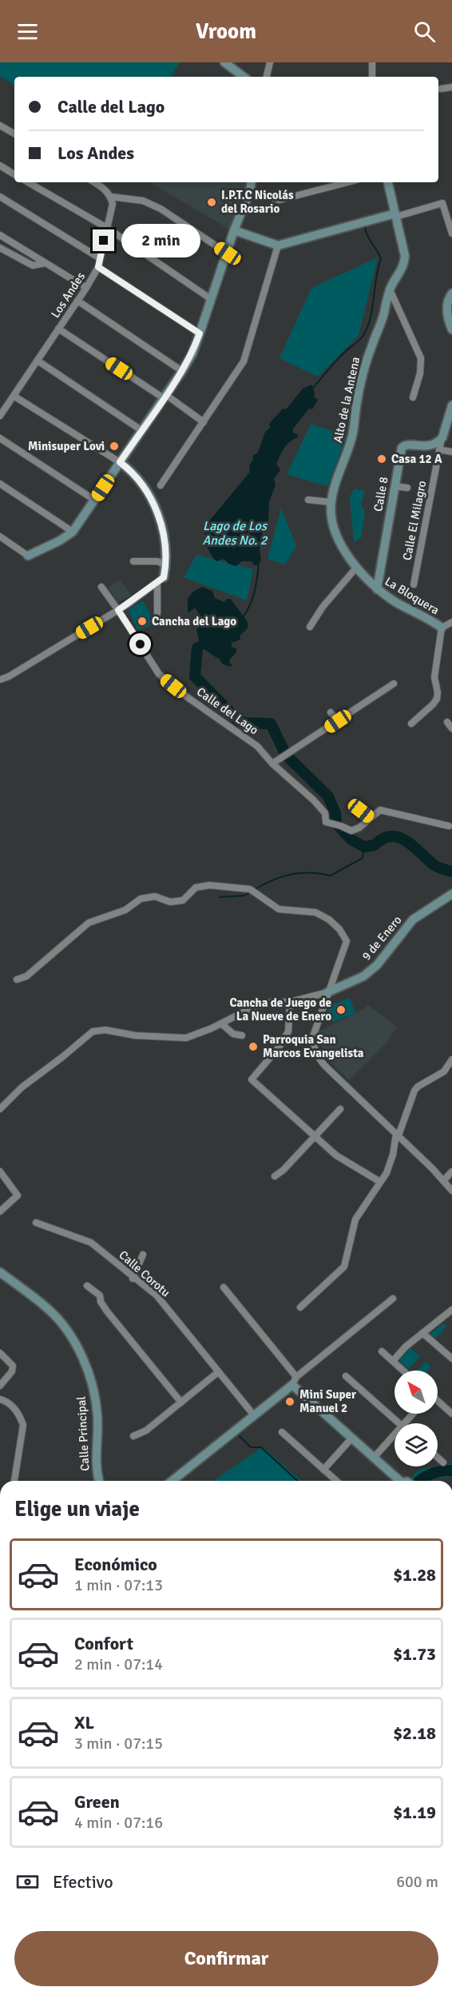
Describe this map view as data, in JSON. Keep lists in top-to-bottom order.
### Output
{
  "streets": {
    "street": [
      "Los Andes",
      "Alto de la Antena",
      "Calle 8",
      "Calle El Milagro",
      "La Bloquera",
      "Calle del Lago",
      "9 de Enero",
      "Calle Corotu",
      "Calle Principal"
    ]
  },
  "crossings": [
    ["Alto de la Antena", "La Bloquera"],
    ["Calle 8", "Calle El Milagro"],
    ["Calle 8", "La Bloquera"]
  ],
  "water": ["Lago de Los Andes No. 2"],
  "places": [
    "I.P.T.C Nicolás del Rosario",
    "Minisuper Lovi",
    "Casa 12 A",
    "Cancha del Lago",
    "Cancha de Juego de La Nueve de Enero",
    "Parroquia San Marcos Evangelista",
    "Mini Super Manuel 2"
  ],
  "north": "top left",
  "page": {
    "header": "Vroom",
    "banner": ["Calle del Lago", "Los Andes"],
    "bubble": "2 min",
    "heading": "Elige un viaje",
    "list": [
      {
        "name": "Económico",
        "note": "1 min · 07:13",
        "value": "$1.28"
      },
      {
        "name": "Confort",
        "note": "2 min · 07:14",
        "value": "$1.73"
      },
      {
        "name": "XL",
        "note": "3 min · 07:15",
        "value": "$2.18"
      },
      {
        "name": "Green",
        "note": "4 min · 07:16",
        "value": "$1.19"
      }
    ],
    "pay": ["Efectivo", "600 m"],
    "buttons": "Confirmar"
  }
}
